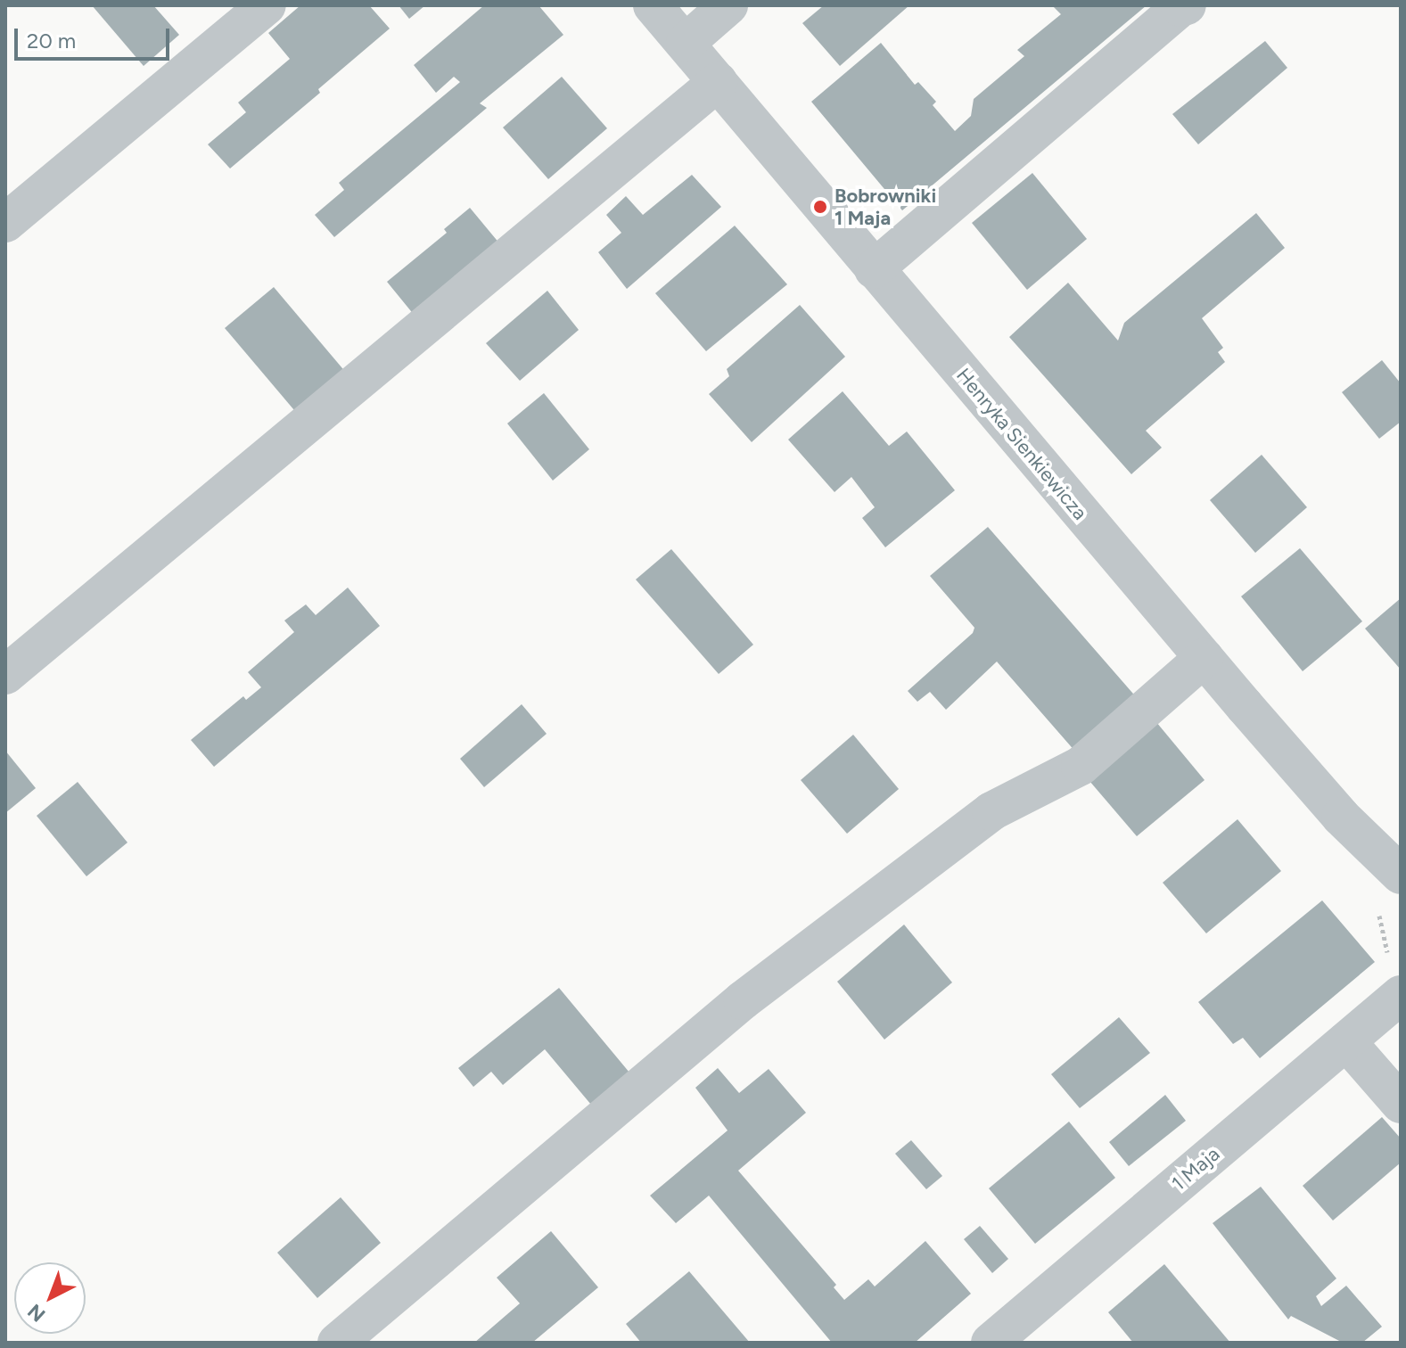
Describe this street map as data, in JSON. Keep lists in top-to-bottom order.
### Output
{
  "streets": {
    "street": ["Henryka Sienkiewicza", "1 Maja"]
  },
  "places": ["Bobrowniki 1 Maja"],
  "scale_bar": "20 m",
  "north": "bottom left"
}
